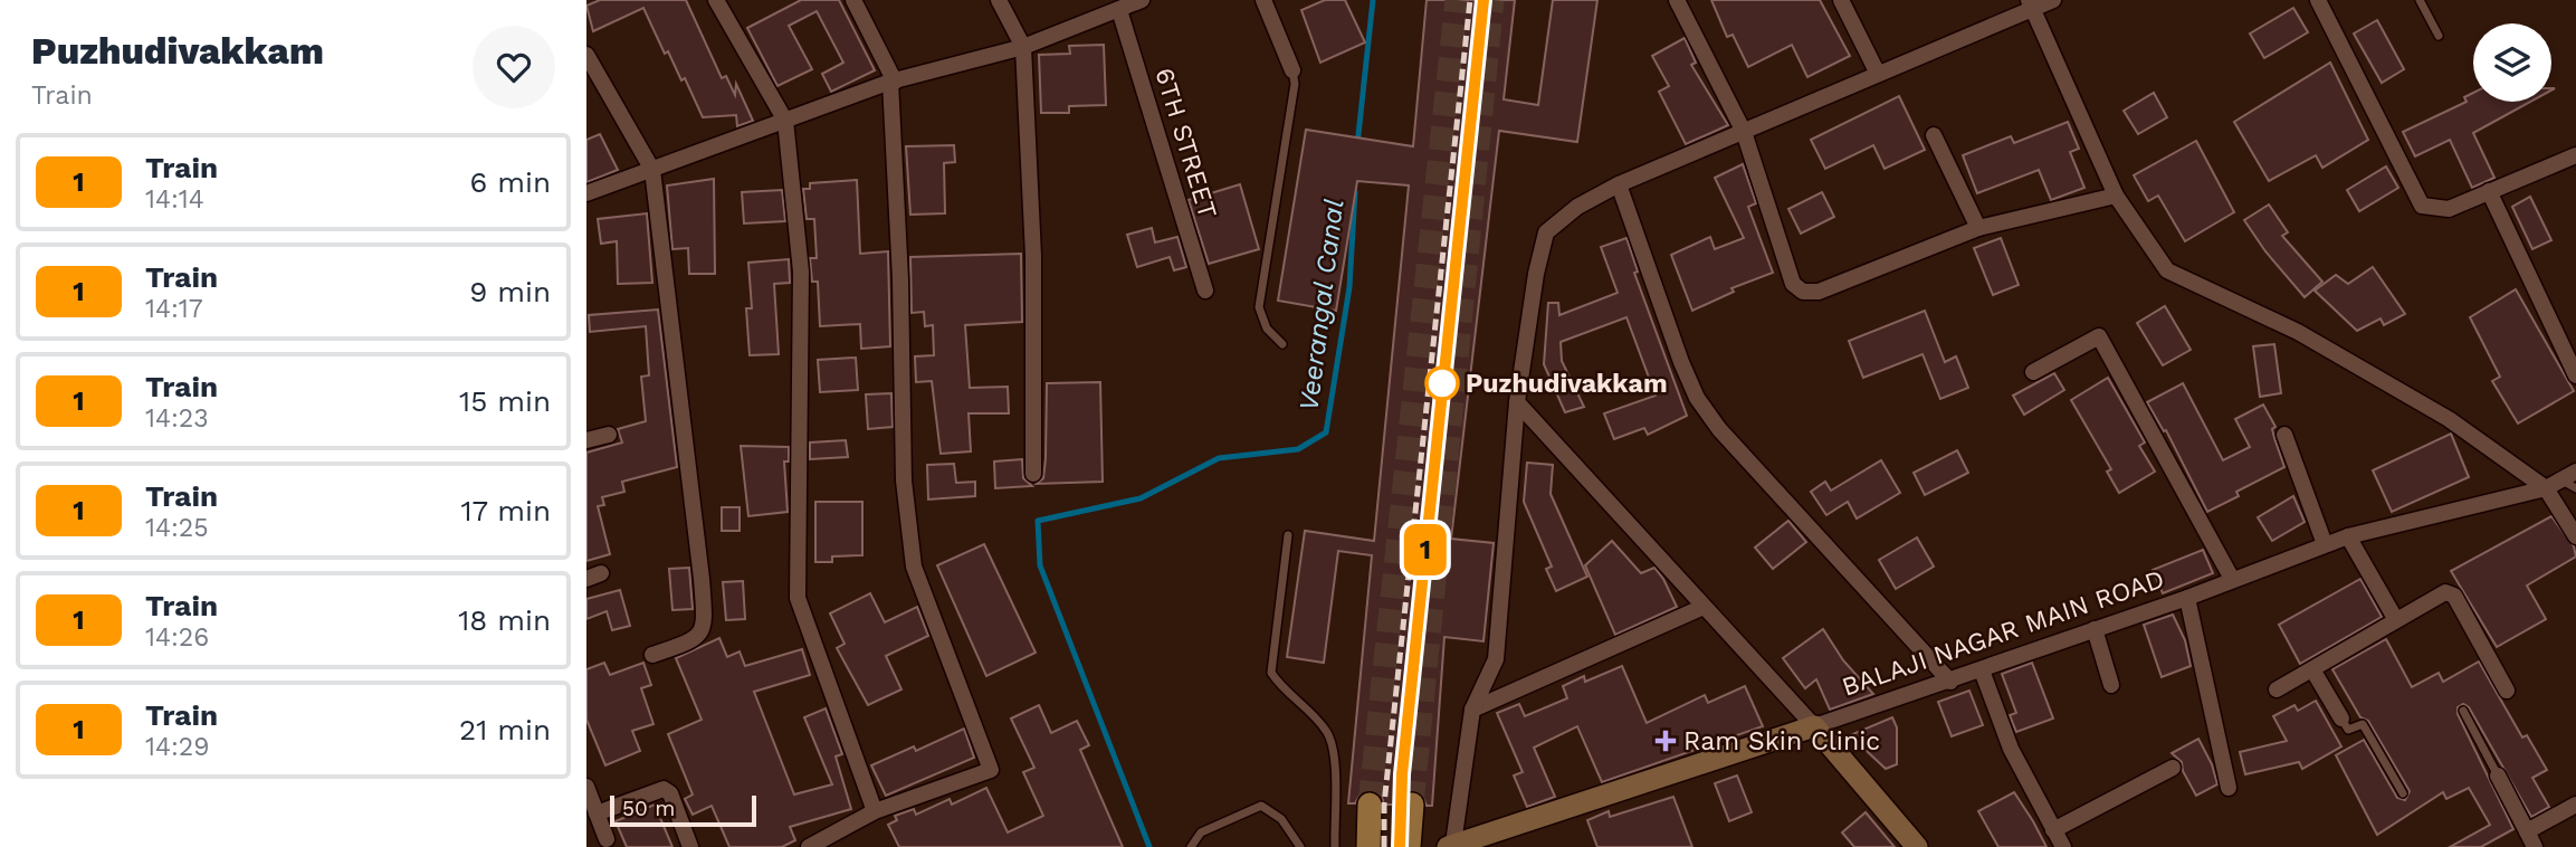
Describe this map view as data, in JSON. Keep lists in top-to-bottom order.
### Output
{
  "streets": {
    "street": ["6TH STREET", "BALAJI NAGAR MAIN ROAD"]
  },
  "water": ["Veerangal Canal"],
  "places": {
    "other": ["Puzhudivakkam"],
    "health": ["Ram Skin Clinic"]
  },
  "scale_bar": "50 m",
  "page": {
    "heading": ["Puzhudivakkam", "Train"],
    "on_map": "1",
    "list": [
      {
        "mark": "1",
        "name": "Train",
        "note": "14:14",
        "value": "6 min"
      },
      {
        "mark": "1",
        "name": "Train",
        "note": "14:17",
        "value": "9 min"
      },
      {
        "mark": "1",
        "name": "Train",
        "note": "14:23",
        "value": "15 min"
      },
      {
        "mark": "1",
        "name": "Train",
        "note": "14:25",
        "value": "17 min"
      },
      {
        "mark": "1",
        "name": "Train",
        "note": "14:26",
        "value": "18 min"
      },
      {
        "mark": "1",
        "name": "Train",
        "note": "14:29",
        "value": "21 min"
      }
    ],
    "scale": "50 m"
  }
}
